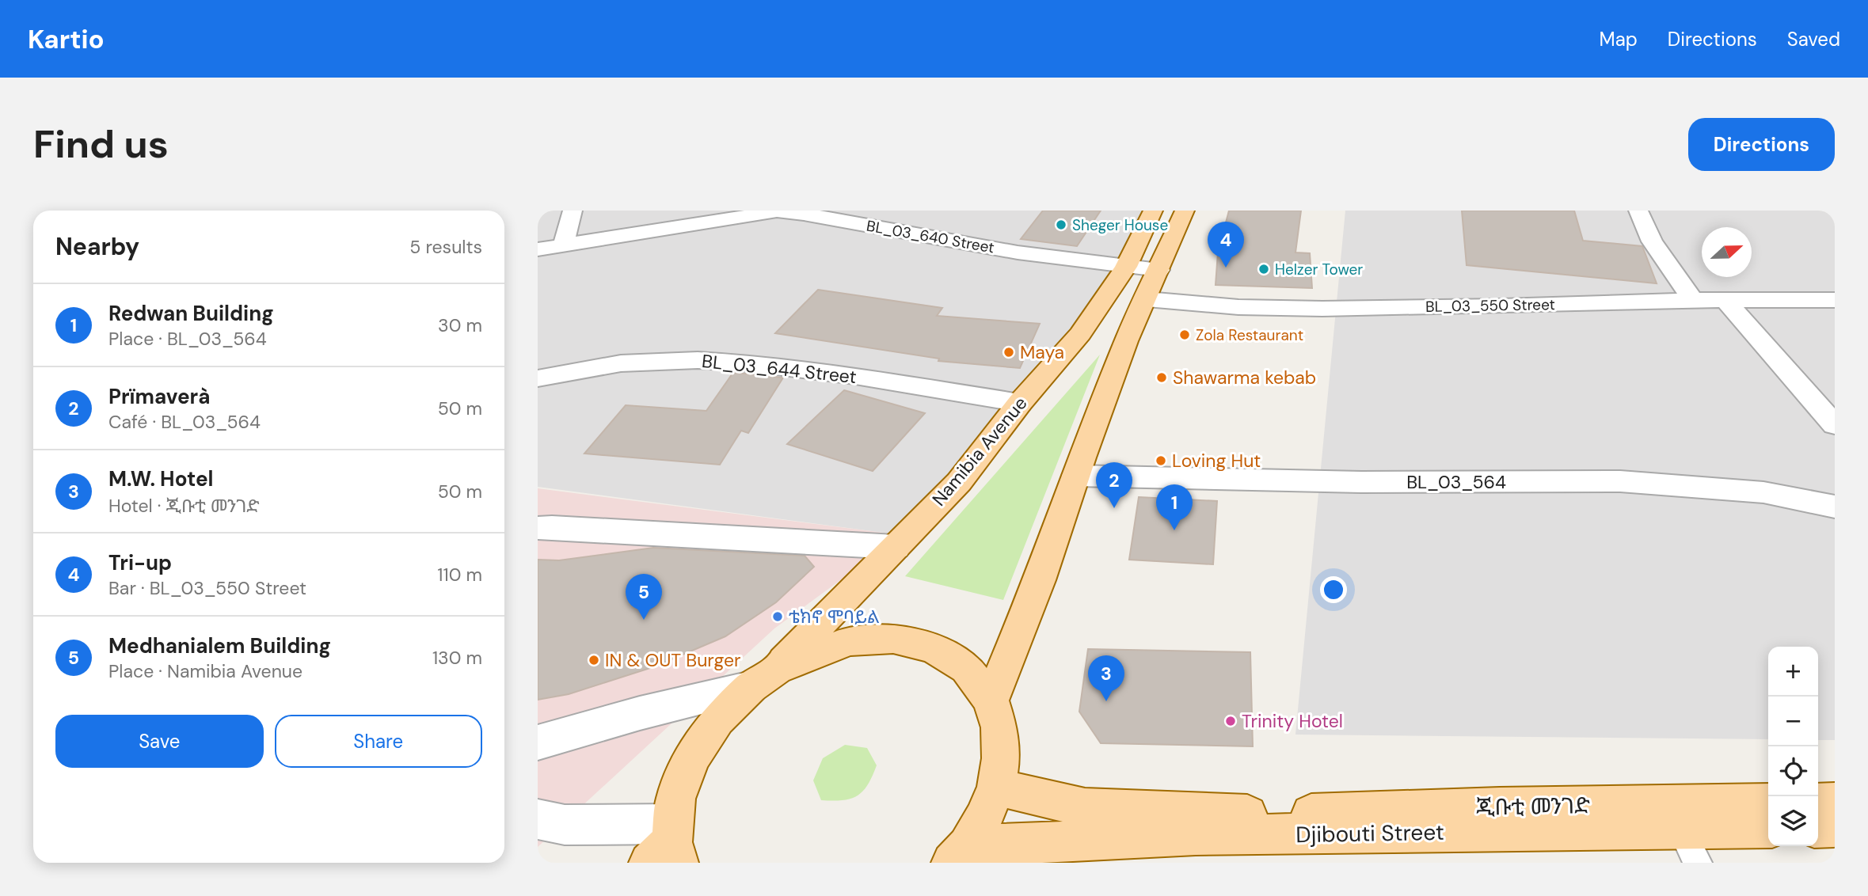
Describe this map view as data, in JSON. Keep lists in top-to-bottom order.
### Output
{
  "streets": {
    "main road": ["Namibia Avenue", "ጂቡቲ መንገድ", "Djibouti Street"],
    "street": [
      "BL_03_640 Street",
      "BL_03_550 Street",
      "BL_03_644 Street",
      "BL_03_564"
    ]
  },
  "crossings": [
    ["BL_03_640 Street", "Namibia Avenue"],
    ["BL_03_644 Street", "Namibia Avenue"]
  ],
  "places": [
    "Sheger House",
    "Helzer Tower",
    "Zola Restaurant",
    "Maya",
    "Shawarma kebab",
    "Loving Hut",
    "ቴክኖ ሞባይል",
    "IN & OUT Burger",
    "Trinity Hotel"
  ],
  "north": "right",
  "page": {
    "header": "Kartio",
    "nav": ["Map", "Directions", "Saved"],
    "buttons": [
      "Directions",
      ["Save", "Share"]
    ],
    "title": "Find us",
    "heading": ["Nearby", "5 results"],
    "pins": [
      "4",
      "2",
      "1",
      "5",
      "3"
    ],
    "list": [
      {
        "mark": "1",
        "name": "Redwan Building",
        "note": "Place · BL_03_564",
        "value": "30 m"
      },
      {
        "mark": "2",
        "name": "Prïmaverà",
        "note": "Café · BL_03_564",
        "value": "50 m"
      },
      {
        "mark": "3",
        "name": "M.W. Hotel",
        "note": "Hotel · ጂቡቲ መንገድ",
        "value": "50 m"
      },
      {
        "mark": "4",
        "name": "Tri-up",
        "note": "Bar · BL_03_550 Street",
        "value": "110 m"
      },
      {
        "mark": "5",
        "name": "Medhanialem Building",
        "note": "Place · Namibia Avenue",
        "value": "130 m"
      }
    ],
    "map_buttons": ["+", "−"]
  }
}
